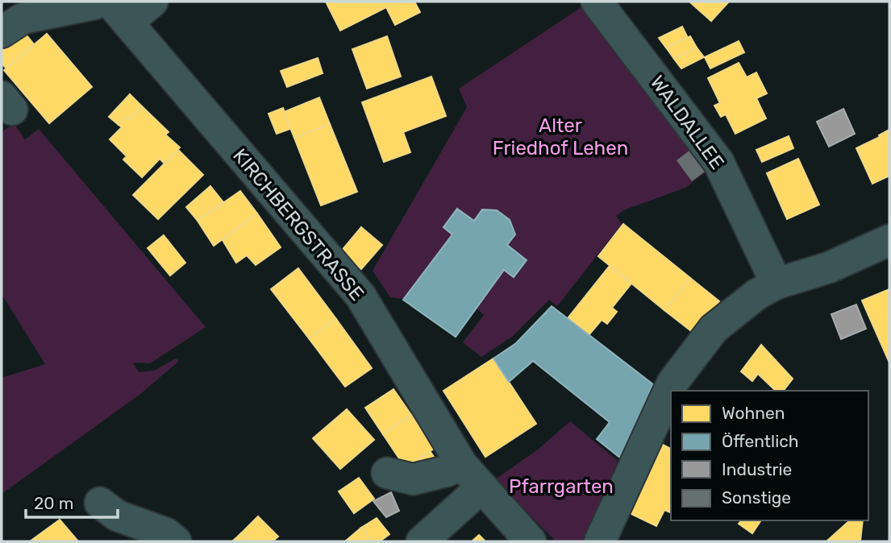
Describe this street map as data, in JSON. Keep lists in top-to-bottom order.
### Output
{
  "streets": {
    "street": ["WALDALLEE", "KIRCHBERGSTRASSE"]
  },
  "parks": ["Alter Friedhof Lehen", "Pfarrgarten"],
  "legend": [
    "Wohnen",
    "Öffentlich",
    "Industrie",
    "Sonstige"
  ],
  "scale_bar": "20 m"
}
